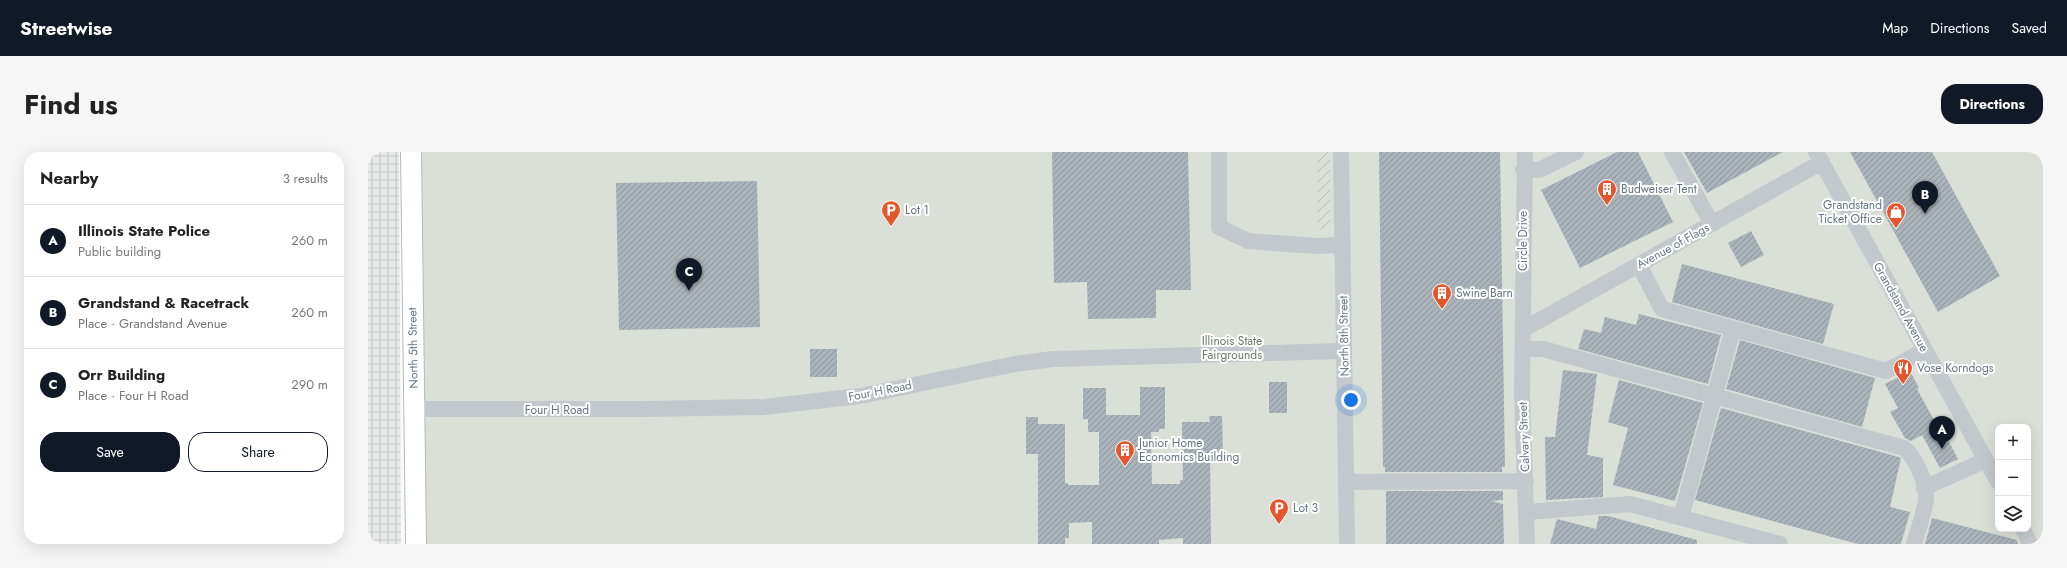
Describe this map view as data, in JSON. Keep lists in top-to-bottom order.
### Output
{
  "streets": {
    "main road": ["North 5th Street"],
    "street": [
      "Circle Drive",
      "Avenue of Flags",
      "Grandstand Avenue",
      "North 8th Street",
      "Four H Road",
      "Calvary Street"
    ]
  },
  "crossings": [
    ["Circle Drive", "Avenue of Flags"],
    ["Circle Drive", "Calvary Street"],
    ["Avenue of Flags", "Grandstand Avenue"],
    ["Avenue of Flags", "Calvary Street"],
    ["North 8th Street", "Four H Road"],
    ["North 5th Street", "Four H Road"]
  ],
  "parks": ["Illinois State Fairgrounds"],
  "places": {
    "building": ["Budweiser Tent", "Swine Barn", "Junior Home Economics Building"],
    "parking": ["Lot 1", "Lot 3"],
    "shop": ["Grandstand Ticket Office"],
    "restaurant": ["Vose Korndogs"]
  },
  "page": {
    "header": "Streetwise",
    "nav": ["Map", "Directions", "Saved"],
    "title": "Find us",
    "buttons": [
      "Directions",
      ["Save", "Share"]
    ],
    "heading": ["Nearby", "3 results"],
    "pins": ["B", "C", "A"],
    "list": [
      {
        "mark": "A",
        "name": "Illinois State Police",
        "note": "Public building",
        "value": "260 m"
      },
      {
        "mark": "B",
        "name": "Grandstand & Racetrack",
        "note": "Place · Grandstand Avenue",
        "value": "260 m"
      },
      {
        "mark": "C",
        "name": "Orr Building",
        "note": "Place · Four H Road",
        "value": "290 m"
      }
    ],
    "map_buttons": ["+", "−"]
  }
}
